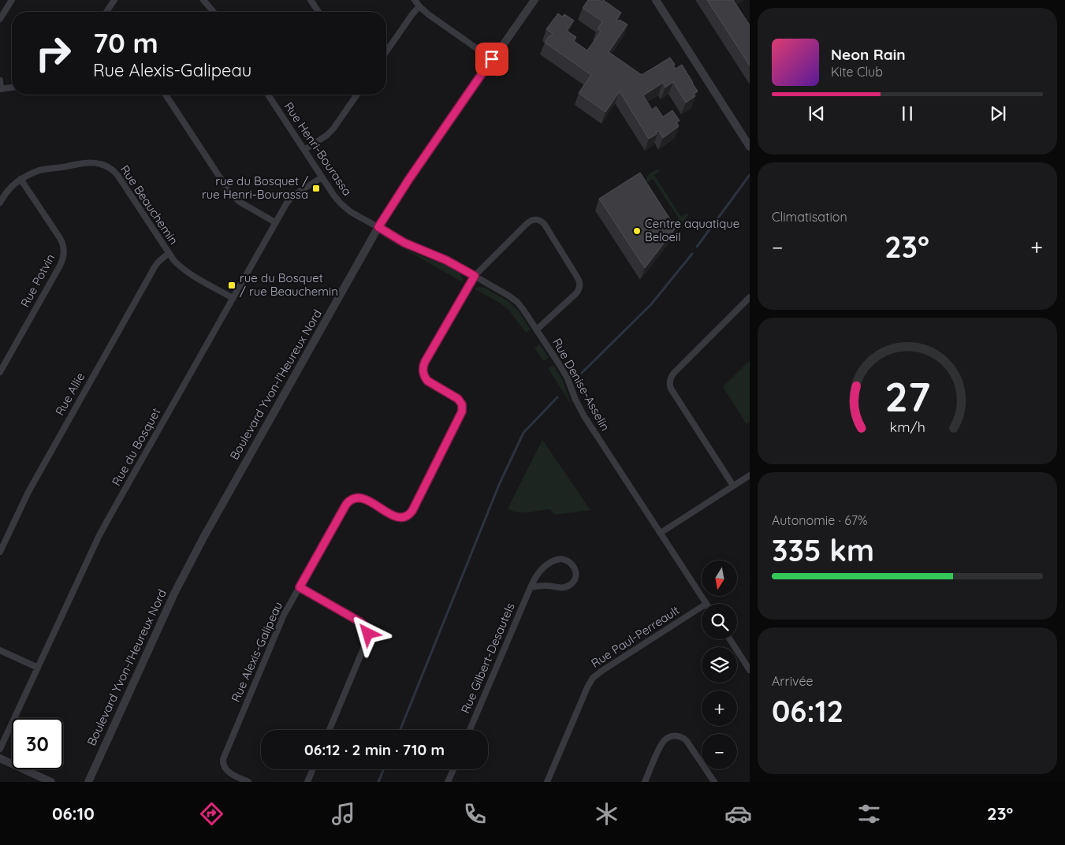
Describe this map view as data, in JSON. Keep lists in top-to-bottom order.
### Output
{
  "streets": {
    "street": [
      "Rue Henri-Bourassa",
      "Rue Beauchemin",
      "Rue Potvin",
      "Boulevard Yvon-l'Heureux Nord",
      "Rue Denise-Asselin",
      "Rue Allie",
      "Rue du Bosquet",
      "Rue Paul-Perreault",
      "Rue Alexis-Galipeau",
      "Rue Gilbert-Desautels"
    ]
  },
  "crossings": [
    ["Rue Henri-Bourassa", "Boulevard Yvon-l'Heureux Nord"],
    ["Rue Henri-Bourassa", "Rue Denise-Asselin"],
    ["Rue Henri-Bourassa", "Rue du Bosquet"],
    ["Rue Beauchemin", "Rue Potvin"],
    ["Rue Beauchemin", "Rue Allie"],
    ["Rue Beauchemin", "Rue du Bosquet"],
    ["Boulevard Yvon-l'Heureux Nord", "Rue Denise-Asselin"],
    ["Rue Denise-Asselin", "Rue Alexis-Galipeau"]
  ],
  "places": {
    "transit": ["rue du Bosquet / rue Henri-Bourassa", "rue du Bosquet / rue Beauchemin"],
    "other": ["Centre aquatique Beloeil"]
  },
  "north": "bottom",
  "page": {
    "turn": ["70 m", "Rue Alexis-Galipeau"],
    "song": ["Neon Rain", "Kite Club"],
    "tile": [
      "Climatisation",
      ["Autonomie · 67%", "335 km"],
      ["Arrivée", "06:12"]
    ],
    "heat": ["−", "23°", "+"],
    "map_buttons": ["+", "−"],
    "limit": "30",
    "trip": "06:12 · 2 min · 710 m",
    "tabs": ["06:10", "23°"],
    "gauge": ["27", "km/h"]
  }
}
